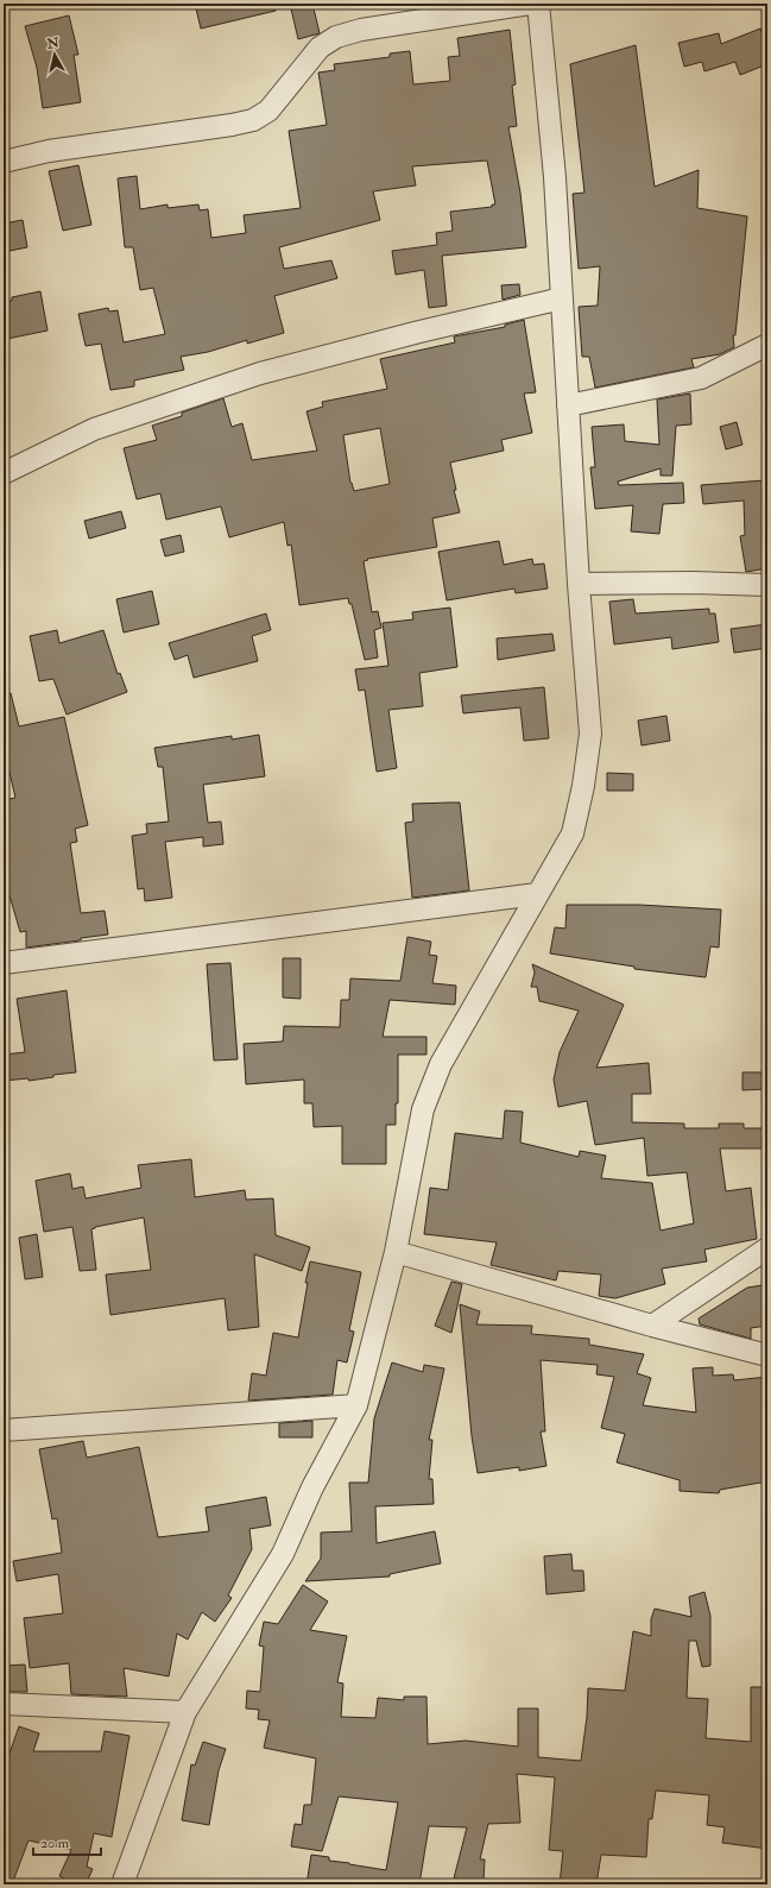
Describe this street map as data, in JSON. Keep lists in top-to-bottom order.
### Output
{
  "scale_bar": "20 m",
  "north": "top"
}
